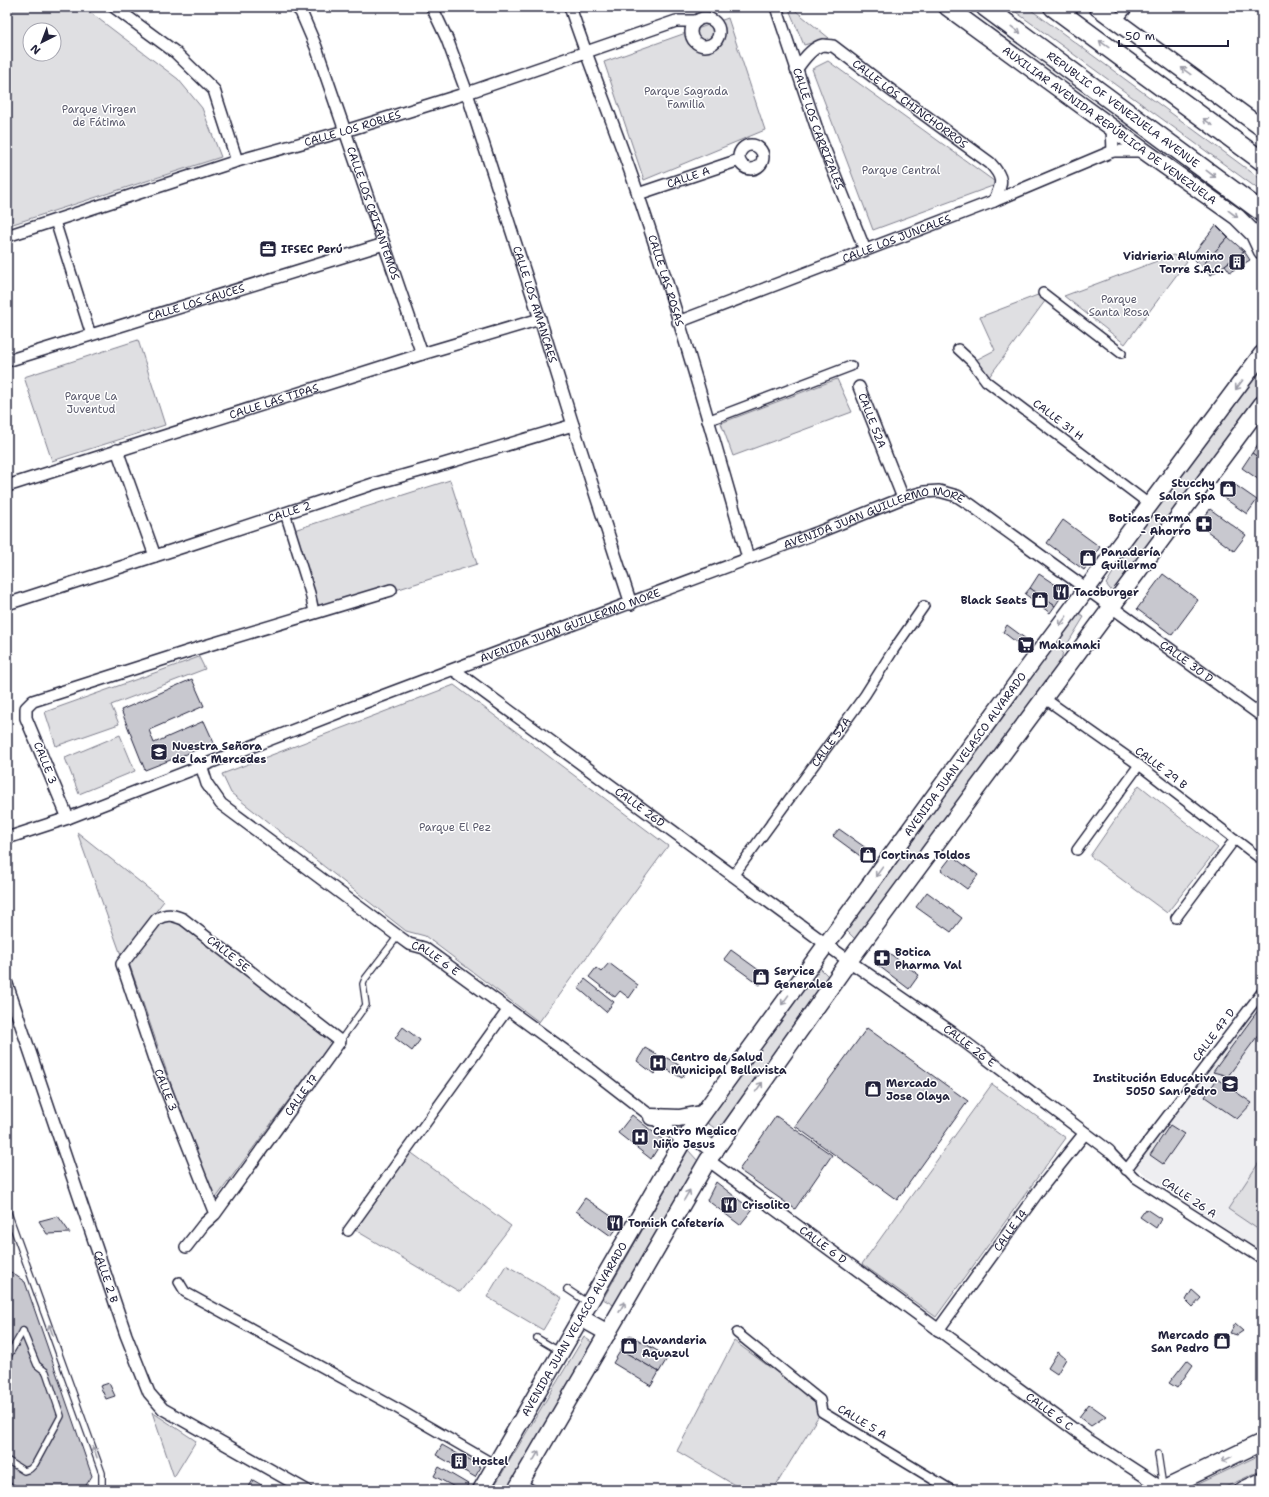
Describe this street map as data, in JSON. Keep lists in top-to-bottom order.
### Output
{
  "streets": {
    "main road": ["REPUBLIC OF VENEZUELA AVENUE", "AUXILIAR AVENIDA REPÚBLICA DE VENEZUELA", "AVENIDA JUAN VELASCO ALVARADO"],
    "street": [
      "CALLE LOS CHINCHORROS",
      "CALLE LOS ROBLES",
      "CALLE LOS CARRIZALES",
      "CALLE A",
      "CALLE LOS CRISANTEMOS",
      "CALLE LOS JUNCALES",
      "CALLE LAS ROSAS",
      "CALLE LOS SAUCES",
      "CALLE LOS AMANCAES",
      "CALLE LAS TIPAS",
      "CALLE 52A",
      "CALLE 31 H",
      "CALLE 2",
      "AVENIDA JUAN GUILLERMO MORE",
      "CALLE 30 D",
      "CALLE 3",
      "CALLE 29 B",
      "CALLE 26D",
      "CALLE 5E",
      "CALLE 6 E",
      "CALLE 47 D",
      "CALLE 26 E",
      "CALLE 17",
      "CALLE 26 A",
      "CALLE 14",
      "CALLE 6 D",
      "CALLE 2 B",
      "CALLE 6 C",
      "CALLE 5 A"
    ]
  },
  "crossings": [
    ["CALLE LOS CHINCHORROS", "CALLE LOS CARRIZALES"],
    ["CALLE LOS CHINCHORROS", "CALLE LOS JUNCALES"],
    ["AUXILIAR AVENIDA REPÚBLICA DE VENEZUELA", "CALLE LOS JUNCALES"],
    ["CALLE LOS ROBLES", "CALLE LOS CRISANTEMOS"],
    ["CALLE LOS ROBLES", "CALLE LAS ROSAS"],
    ["CALLE LOS ROBLES", "CALLE LOS AMANCAES"],
    ["CALLE LOS CARRIZALES", "CALLE LOS JUNCALES"],
    ["CALLE A", "CALLE LAS ROSAS"],
    ["CALLE LOS CRISANTEMOS", "CALLE LOS SAUCES"],
    ["CALLE LOS CRISANTEMOS", "CALLE LAS TIPAS"],
    ["CALLE LOS JUNCALES", "CALLE LAS ROSAS"],
    ["CALLE LAS ROSAS", "AVENIDA JUAN GUILLERMO MORE"],
    ["CALLE LOS AMANCAES", "CALLE LAS TIPAS"],
    ["CALLE LOS AMANCAES", "CALLE 2"],
    ["CALLE LOS AMANCAES", "AVENIDA JUAN GUILLERMO MORE"],
    ["CALLE 52A", "AVENIDA JUAN GUILLERMO MORE"],
    ["CALLE 52A", "CALLE 26D"],
    ["CALLE 31 H", "AVENIDA JUAN VELASCO ALVARADO"],
    ["AVENIDA JUAN GUILLERMO MORE", "CALLE 30 D"],
    ["AVENIDA JUAN GUILLERMO MORE", "AVENIDA JUAN VELASCO ALVARADO"],
    ["AVENIDA JUAN GUILLERMO MORE", "CALLE 3"],
    ["AVENIDA JUAN GUILLERMO MORE", "CALLE 26D"],
    ["AVENIDA JUAN GUILLERMO MORE", "CALLE 6 E"],
    ["AVENIDA JUAN VELASCO ALVARADO", "CALLE 26D"],
    ["AVENIDA JUAN VELASCO ALVARADO", "CALLE 6 E"],
    ["AVENIDA JUAN VELASCO ALVARADO", "CALLE 26 E"],
    ["CALLE 3", "CALLE 5E"],
    ["CALLE 3", "CALLE 17"],
    ["CALLE 26D", "CALLE 26 E"],
    ["CALLE 5E", "CALLE 17"],
    ["CALLE 6 E", "CALLE 17"],
    ["CALLE 47 D", "CALLE 26 A"],
    ["CALLE 26 E", "CALLE 26 A"],
    ["CALLE 26 E", "CALLE 14"],
    ["CALLE 14", "CALLE 6 D"],
    ["CALLE 14", "CALLE 6 C"],
    ["CALLE 6 D", "CALLE 6 C"]
  ],
  "parks": [
    "Parque Sagrada Familia",
    "Parque Virgen de Fátima",
    "Parque Central",
    "Parque Santa Rosa",
    "Parque La Juventud",
    "Parque El Pez"
  ],
  "places": {
    "office": ["IFSEC Perú"],
    "building": ["Vidrieria Alumino Torre S.A.C.", "Hostel"],
    "shop": [
      "Stucchy Salon Spa",
      "Panadería Guillermo",
      "Black Seats",
      "Cortinas Toldos",
      "Service Generalee",
      "Mercado Jose Olaya",
      "Mercado San Pedro",
      "Lavanderia Aquazul"
    ],
    "pharmacy": ["Boticas Farma - Ahorro", "Botica Pharma Val"],
    "restaurant": ["Tacoburger", "Crisolito", "Tomich Cafetería"],
    "supermarket": ["Makamaki"],
    "school or university": ["Nuestra Señora de las Mercedes", "Institución Educativa 5050 San Pedro"],
    "hospital": ["Centro de Salud Municipal Bellavista", "Centro Medico Niño Jesus"]
  },
  "scale_bar": "50 m",
  "north": "bottom left"
}
